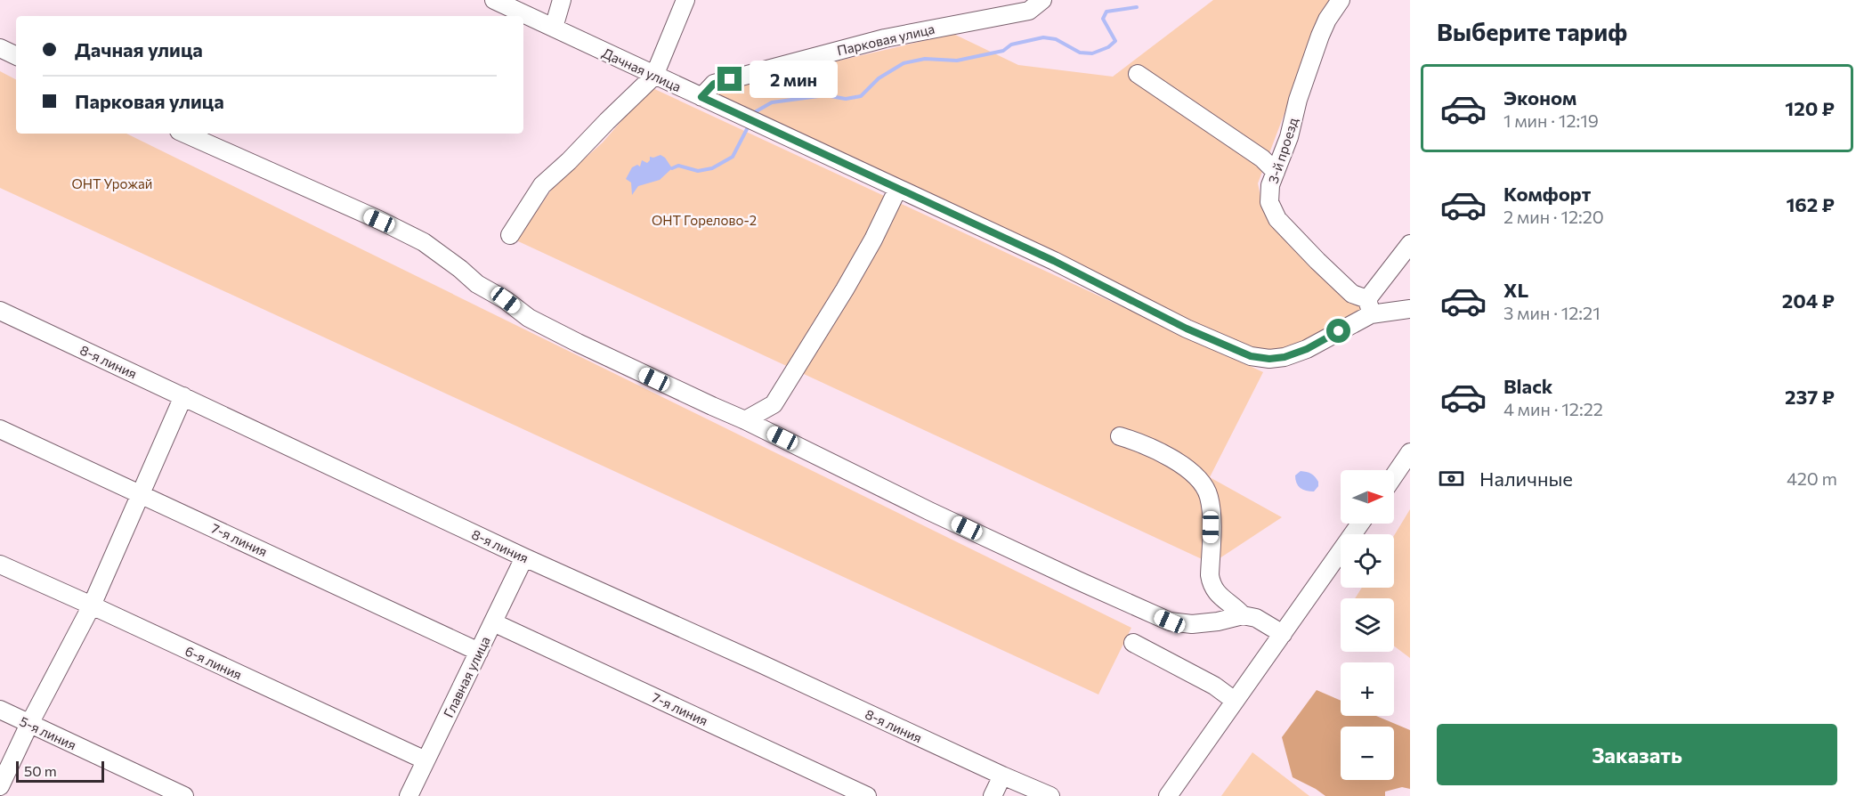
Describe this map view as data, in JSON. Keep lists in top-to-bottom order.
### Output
{
  "streets": {
    "street": [
      "Парковая улица",
      "Дачная улица",
      "3-й проезд",
      "8-я линия",
      "7-я линия",
      "6-я линия",
      "Главная улица",
      "5-я линия"
    ]
  },
  "crossings": [
    ["Парковая улица", "Дачная улица"],
    ["Дачная улица", "3-й проезд"],
    ["8-я линия", "Главная улица"],
    ["7-я линия", "Главная улица"],
    ["6-я линия", "Главная улица"]
  ],
  "parks": ["ОНТ Урожай", "ОНТ Горелово-2"],
  "scale_bar": "50 m",
  "north": "right",
  "page": {
    "heading": "Выберите тариф",
    "banner": ["Дачная улица", "Парковая улица"],
    "bubble": "2 мин",
    "list": [
      {
        "name": "Эконом",
        "note": "1 мин · 12:19",
        "value": "120 ₽"
      },
      {
        "name": "Комфорт",
        "note": "2 мин · 12:20",
        "value": "162 ₽"
      },
      {
        "name": "XL",
        "note": "3 мин · 12:21",
        "value": "204 ₽"
      },
      {
        "name": "Black",
        "note": "4 мин · 12:22",
        "value": "237 ₽"
      }
    ],
    "pay": ["Наличные", "420 m"],
    "map_buttons": ["+", "−"],
    "buttons": "Заказать",
    "scale": "50 m"
  }
}
